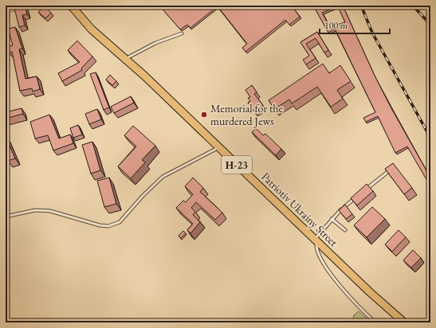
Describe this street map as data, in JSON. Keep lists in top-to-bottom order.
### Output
{
  "streets": {
    "main road": ["Н-23", "Patriotiv Ukrainy Street"]
  },
  "places": ["Memorial for the murdered Jews"],
  "scale_bar": "100 m"
}
